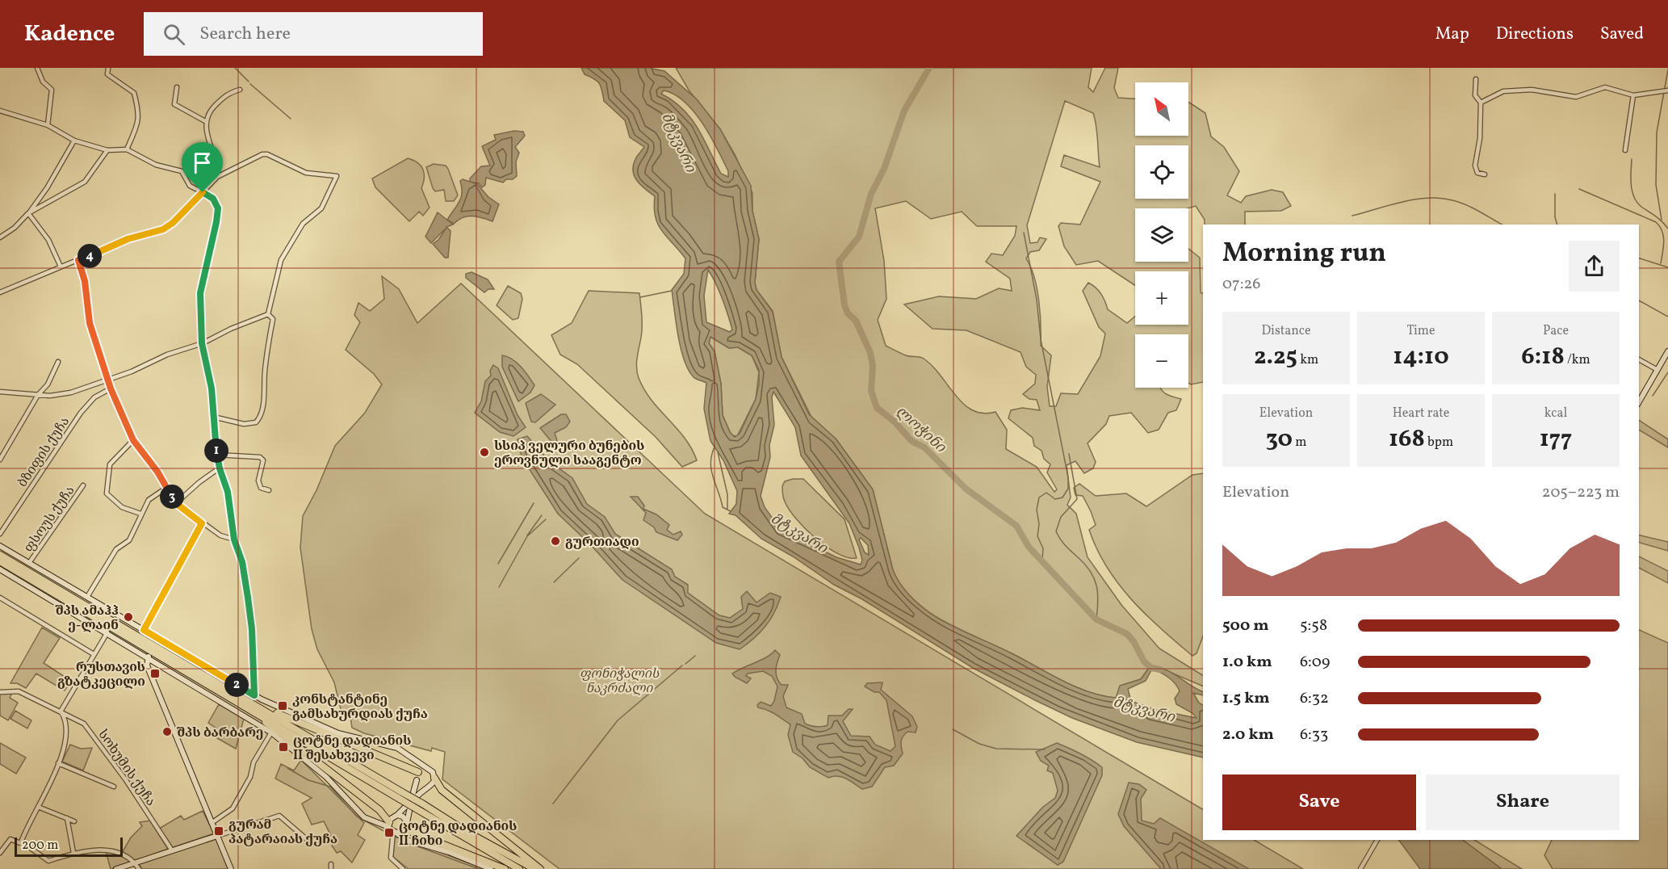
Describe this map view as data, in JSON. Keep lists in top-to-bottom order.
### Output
{
  "streets": {
    "street": ["ბზიფის ქუჩა", "ფსოუს ქუჩა", "სოხუმის ქუჩა"]
  },
  "water": ["მტკვარი", "ლოჭინი"],
  "parks": ["ფონიჭალის ნაკრძალი"],
  "places": {
    "other": [
      "სსიპ ველური ბუნების ეროვნული სააგენტო",
      "გურთიადი",
      "შპს ამაჰჰ ე-ლაინ",
      "შპს ბარბარე"
    ],
    "transit": [
      "რუსთავის გზატკეცილი",
      "კონსტანტინე გამსახურდიას ქუჩა",
      "ცოტნე დადიანის II შესახვევი",
      "გურამ პატარაიას ქუჩა",
      "ცოტნე დადიანის II ჩიხი"
    ]
  },
  "scale_bar": "200 m",
  "north": "top left",
  "page": {
    "header": "Kadence",
    "search": "Search here",
    "nav": ["Map", "Directions", "Saved"],
    "map_buttons": ["+", "−"],
    "heading": ["Morning run", "07:26"],
    "pins": [
      "4",
      "1",
      "3",
      "2"
    ],
    "stats": [
      ["Distance", "2.25 km"],
      ["Time", "14:10"],
      ["Pace", "6:18 /km"],
      ["Elevation", "30 m"],
      ["Heart rate", "168 bpm"],
      ["kcal", "177"]
    ],
    "chart": ["Elevation", "205–223 m"],
    "list": [
      {
        "name": "500 m",
        "note": "5:58"
      },
      {
        "name": "1.0 km",
        "note": "6:09"
      },
      {
        "name": "1.5 km",
        "note": "6:32"
      },
      {
        "name": "2.0 km",
        "note": "6:33"
      }
    ],
    "buttons": ["Save", "Share"],
    "scale": "200 m"
  }
}
